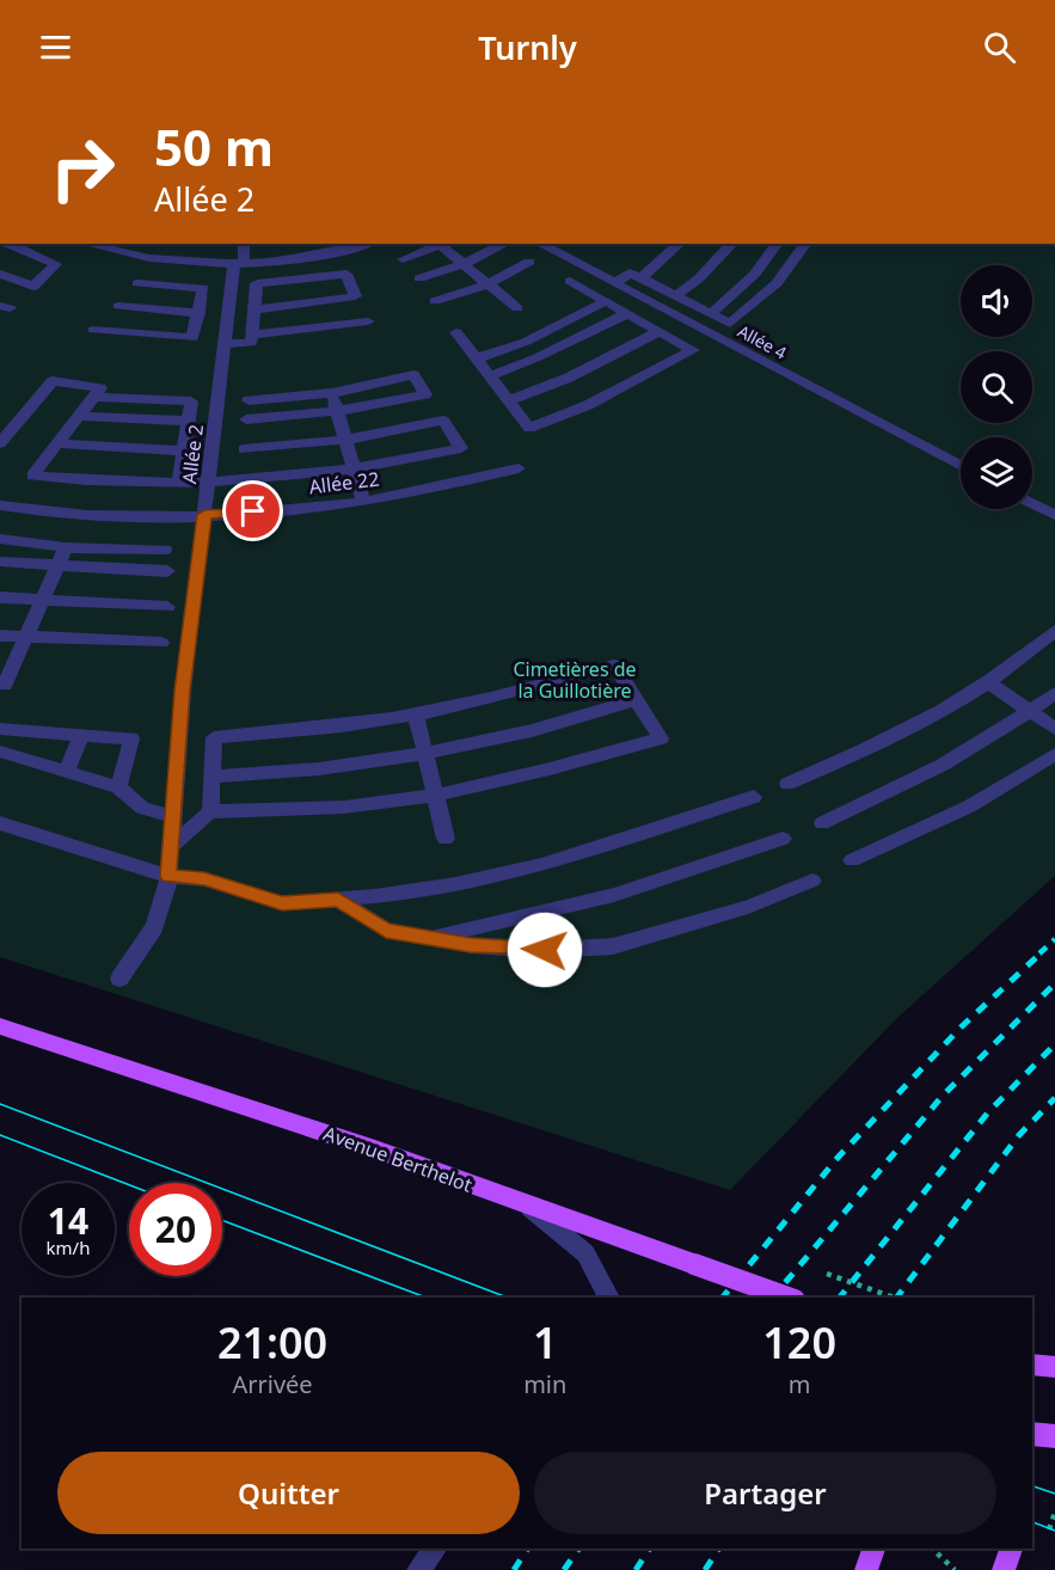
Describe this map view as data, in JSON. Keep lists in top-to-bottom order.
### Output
{
  "streets": {
    "main road": ["Avenue Berthelot"],
    "street": ["Allée 4", "Allée 2", "Allée 22"]
  },
  "crossings": [
    ["Allée 2", "Allée 22"]
  ],
  "parks": ["Cimetières de la Guillotière"],
  "page": {
    "header": "Turnly",
    "turn": ["50 m", "Allée 2"],
    "speed": "14 km/h",
    "limit": "20",
    "eta": [
      "21:00",
      "Arrivée",
      "1",
      "min",
      "120",
      "m"
    ],
    "buttons": ["Quitter", "Partager"]
  }
}
